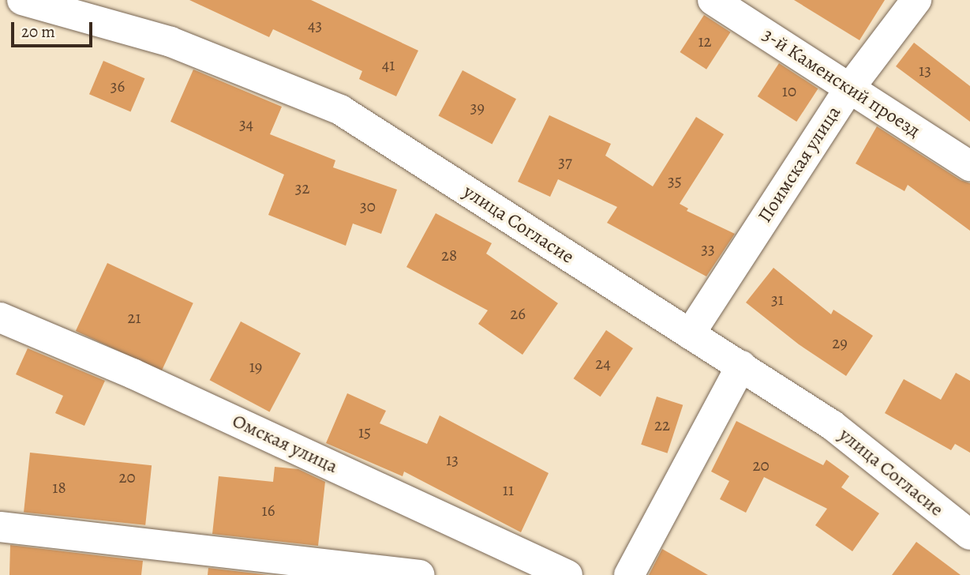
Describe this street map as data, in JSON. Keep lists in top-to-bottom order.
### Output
{
  "streets": {
    "street": [
      "3-й Каменский проезд",
      "Поимская улица",
      "улица Согласие",
      "Омская улица"
    ]
  },
  "crossings": [
    ["3-й Каменский проезд", "Поимская улица"],
    ["Поимская улица", "улица Согласие"]
  ],
  "house_numbers": [
    "43",
    "12",
    "41",
    "13",
    "36",
    "10",
    "39",
    "34",
    "37",
    "35",
    "32",
    "30",
    "33",
    "28",
    "31",
    "26",
    "21",
    "29",
    "24",
    "19",
    "22",
    "15",
    "13",
    "20",
    "20",
    "18",
    "11",
    "16"
  ],
  "scale_bar": "20 m"
}
